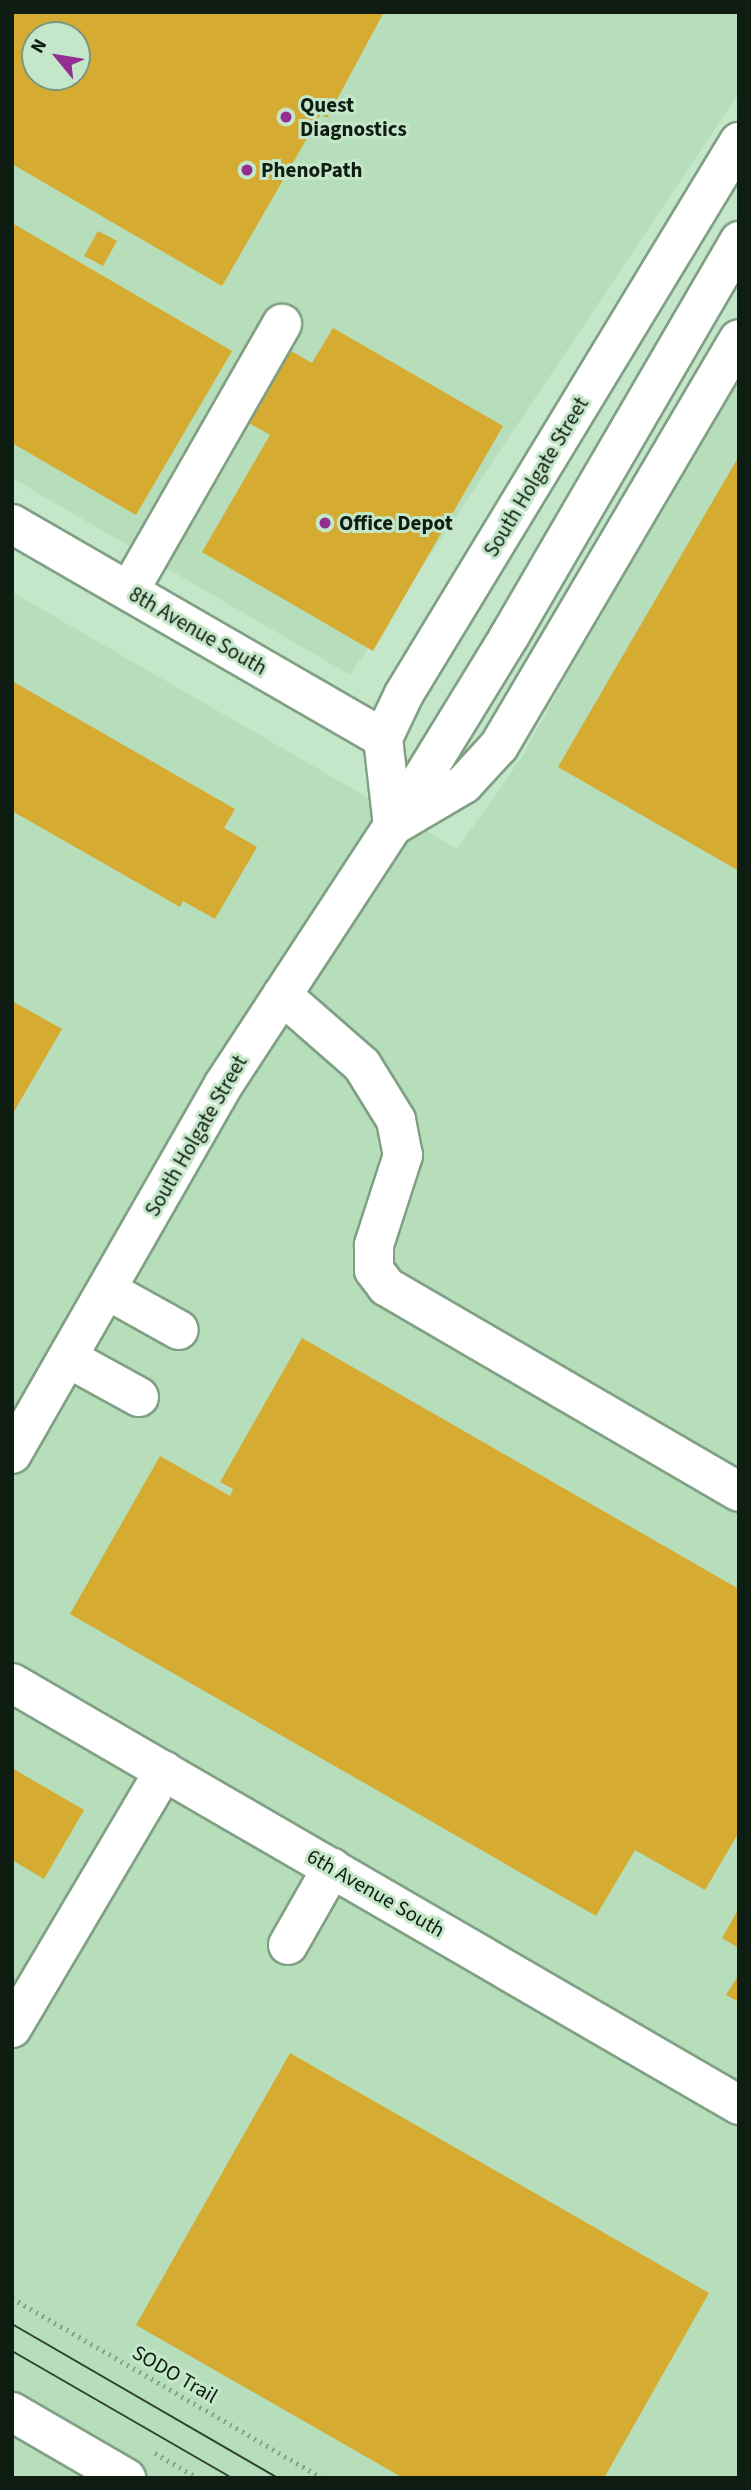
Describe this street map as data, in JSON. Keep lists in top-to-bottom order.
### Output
{
  "streets": {
    "main road": ["South Holgate Street", "8th Avenue South", "6th Avenue South"],
    "path": ["SODO Trail"]
  },
  "crossings": [
    ["South Holgate Street", "8th Avenue South"]
  ],
  "places": ["Quest Diagnostics", "PhenoPath", "Office Depot"],
  "north": "top left"
}
